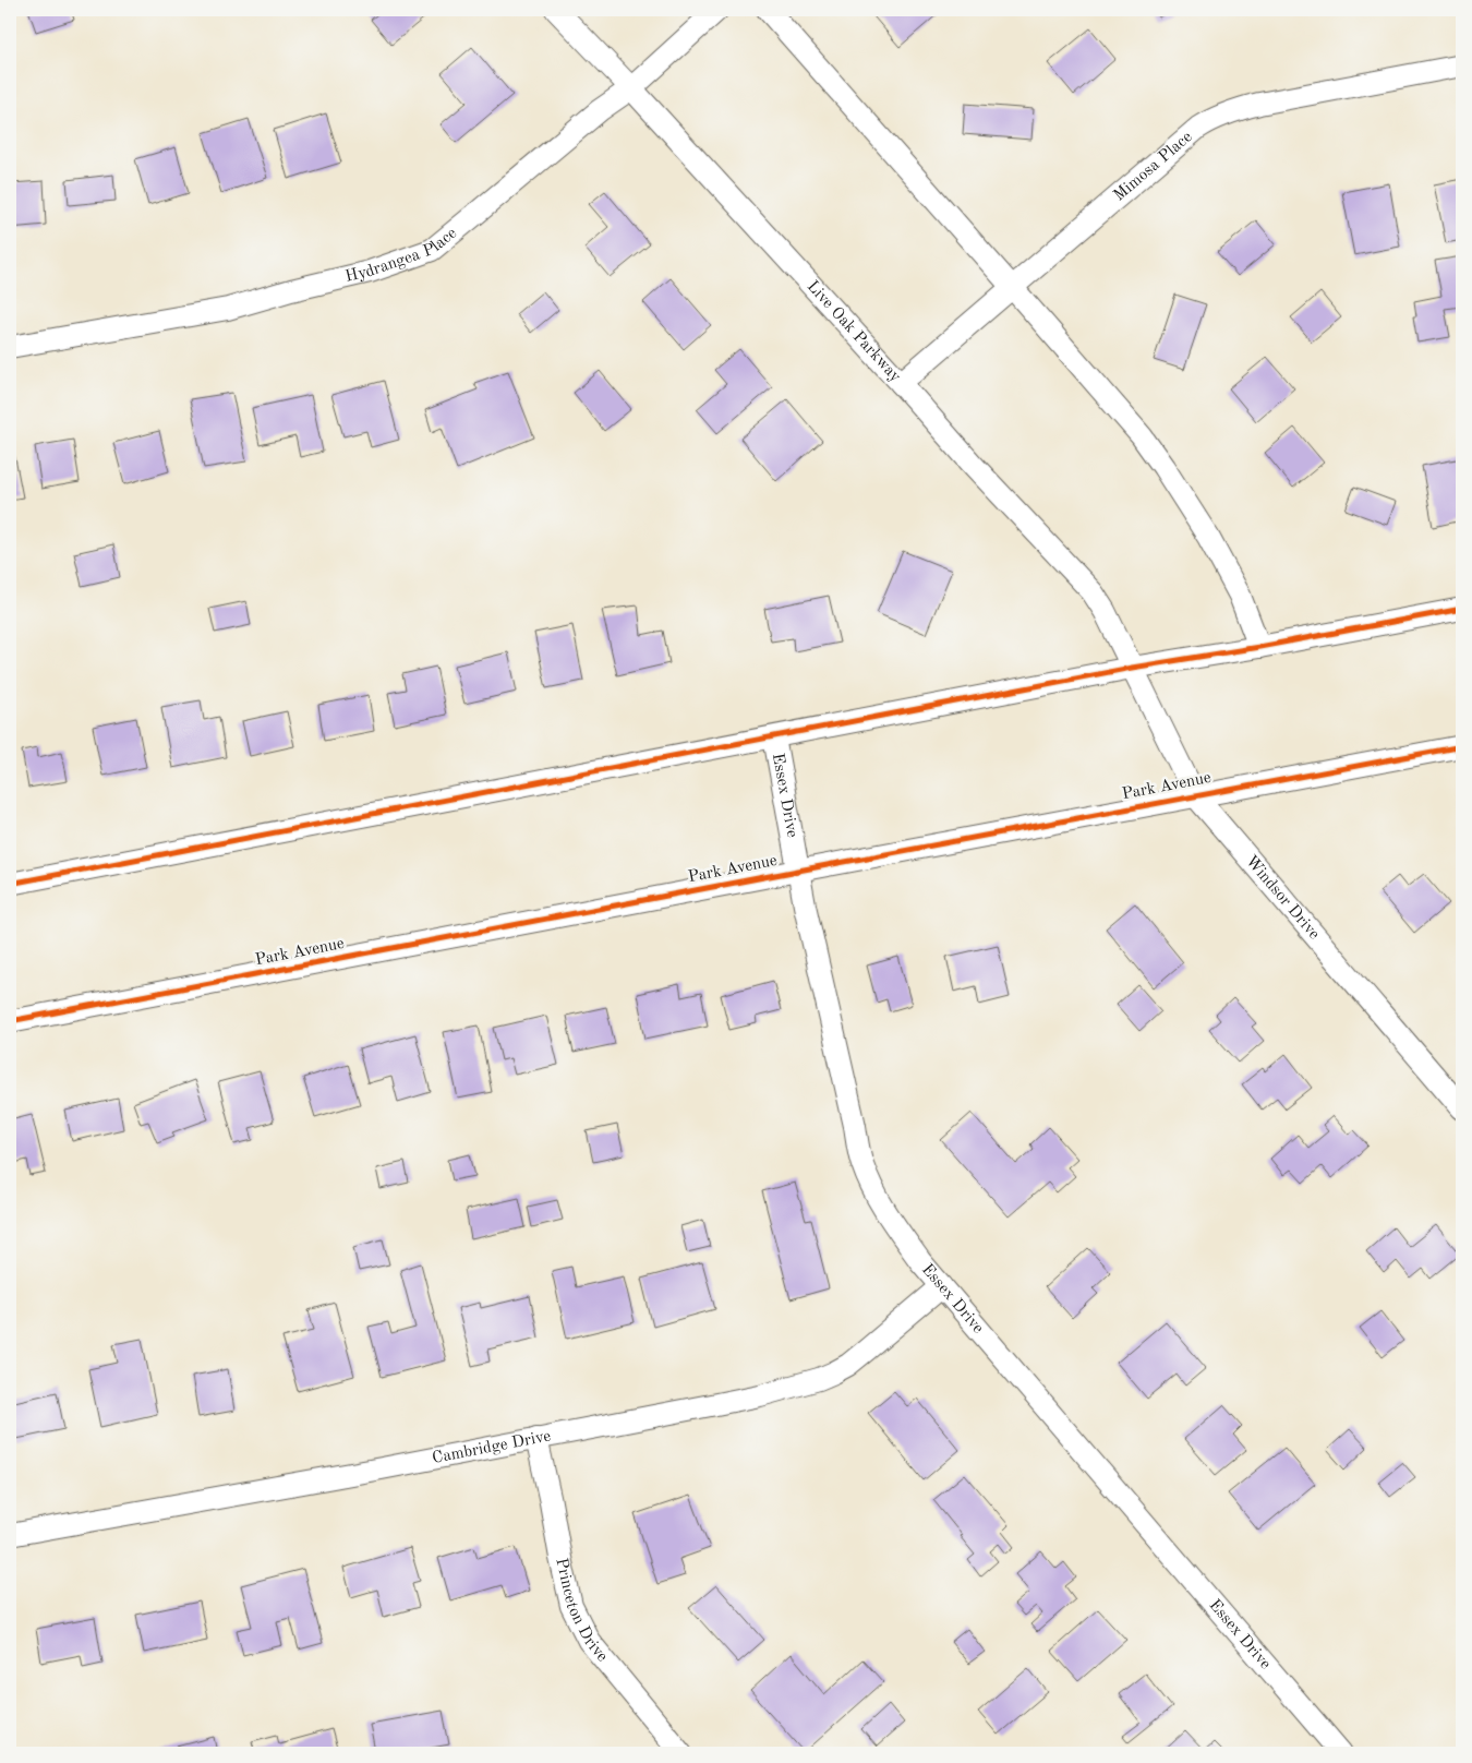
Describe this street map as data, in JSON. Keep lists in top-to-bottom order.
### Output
{
  "streets": {
    "street": [
      "Mimosa Place",
      "Hydrangea Place",
      "Live Oak Parkway",
      "Park Avenue",
      "Essex Drive",
      "Windsor Drive",
      "Cambridge Drive",
      "Princeton Drive"
    ]
  },
  "crossings": [
    ["Mimosa Place", "Live Oak Parkway"],
    ["Hydrangea Place", "Live Oak Parkway"],
    ["Live Oak Parkway", "Windsor Drive"],
    ["Park Avenue", "Essex Drive"],
    ["Park Avenue", "Windsor Drive"],
    ["Essex Drive", "Cambridge Drive"],
    ["Cambridge Drive", "Princeton Drive"]
  ]
}
